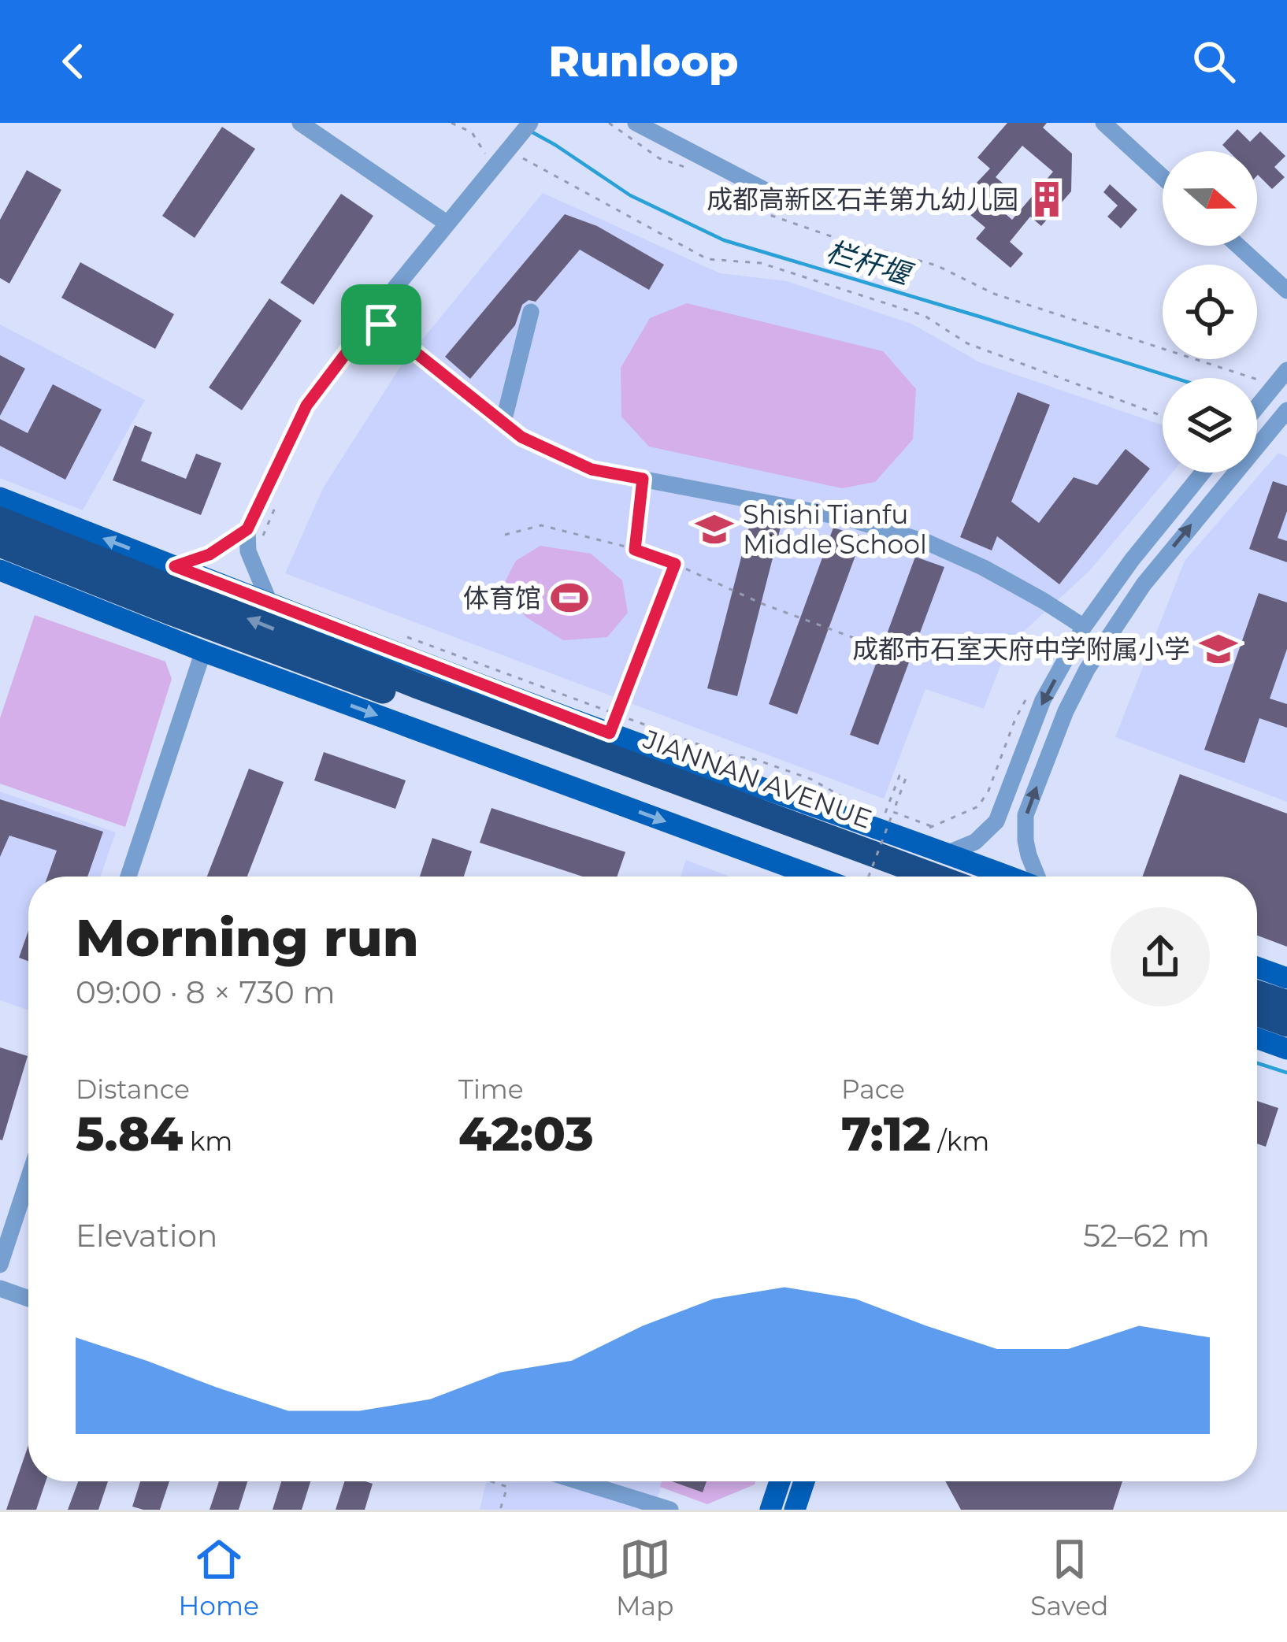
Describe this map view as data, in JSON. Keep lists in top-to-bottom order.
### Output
{
  "streets": {
    "highway": ["JIANNAN AVENUE"]
  },
  "water": ["栏杆堰"],
  "places": {
    "building": ["成都高新区石羊第九幼儿园"],
    "school or university": ["Shishi Tianfu Middle School", "成都市石室天府中学附属小学"],
    "sports": ["体育馆"]
  },
  "north": "right",
  "page": {
    "header": "Runloop",
    "heading": ["Morning run", "09:00 · 8 × 730 m"],
    "stats": [
      ["Distance", "5.84 km"],
      ["Time", "42:03"],
      ["Pace", "7:12 /km"]
    ],
    "chart": ["Elevation", "52–62 m"],
    "tabs": ["Home", "Map", "Saved"]
  }
}
